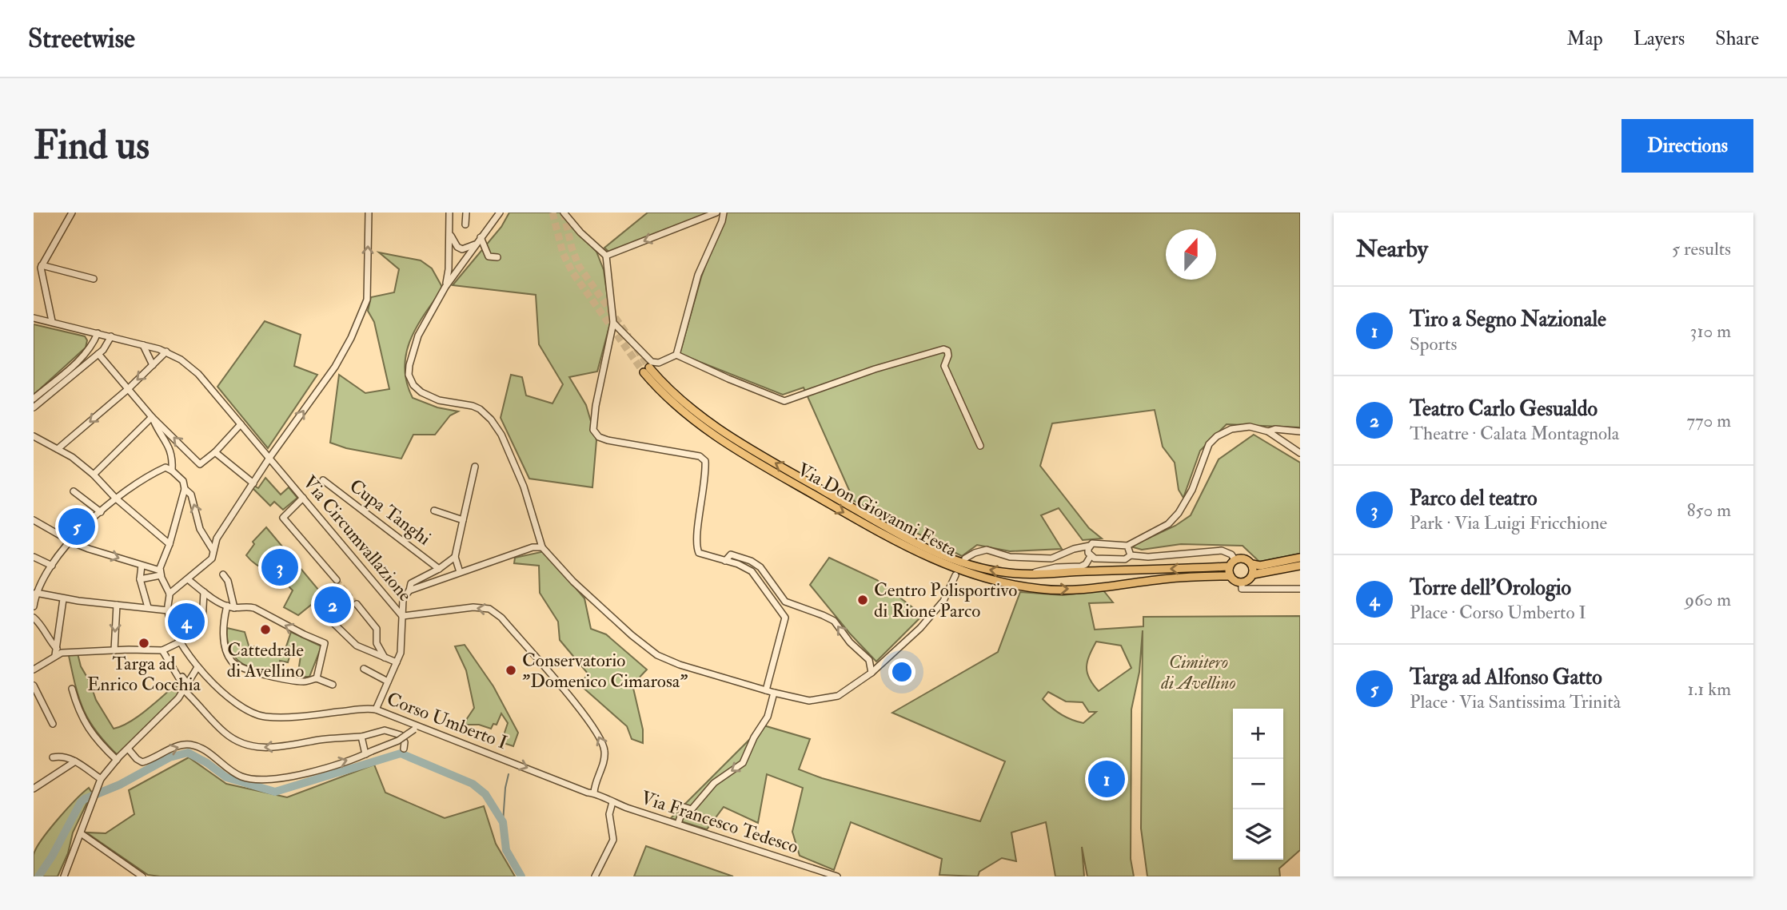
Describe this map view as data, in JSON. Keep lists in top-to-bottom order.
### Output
{
  "streets": {
    "main road": ["Via Don Giovanni Festa"],
    "street": [
      "Cupa Tanghi",
      "Via Circumvallazione",
      "Corso Umberto I",
      "Via Francesco Tedesco"
    ]
  },
  "crossings": [
    ["Via Circumvallazione", "Corso Umberto I"],
    ["Via Circumvallazione", "Via Francesco Tedesco"],
    ["Corso Umberto I", "Via Francesco Tedesco"]
  ],
  "one_way": ["Corso Umberto I"],
  "parks": ["Cimitero di Avellino"],
  "places": [
    "Centro Polisportivo di Rione Parco",
    "Cattedrale di Avellino",
    "Targa ad Enrico Cocchia",
    "Conservatorio \"Domenico Cimarosa\""
  ],
  "north": "top",
  "page": {
    "header": "Streetwise",
    "nav": ["Map", "Layers", "Share"],
    "buttons": "Directions",
    "title": "Find us",
    "heading": ["Nearby", "5 results"],
    "list": [
      {
        "mark": "1",
        "name": "Tiro a Segno Nazionale",
        "note": "Sports",
        "value": "310 m"
      },
      {
        "mark": "2",
        "name": "Teatro Carlo Gesualdo",
        "note": "Theatre · Calata Montagnola",
        "value": "770 m"
      },
      {
        "mark": "3",
        "name": "Parco del teatro",
        "note": "Park · Via Luigi Fricchione",
        "value": "850 m"
      },
      {
        "mark": "4",
        "name": "Torre dell'Orologio",
        "note": "Place · Corso Umberto I",
        "value": "960 m"
      },
      {
        "mark": "5",
        "name": "Targa ad Alfonso Gatto",
        "note": "Place · Via Santissima Trinità",
        "value": "1.1 km"
      }
    ],
    "pins": [
      "5",
      "3",
      "2",
      "4",
      "1"
    ],
    "map_buttons": ["+", "−"]
  }
}
